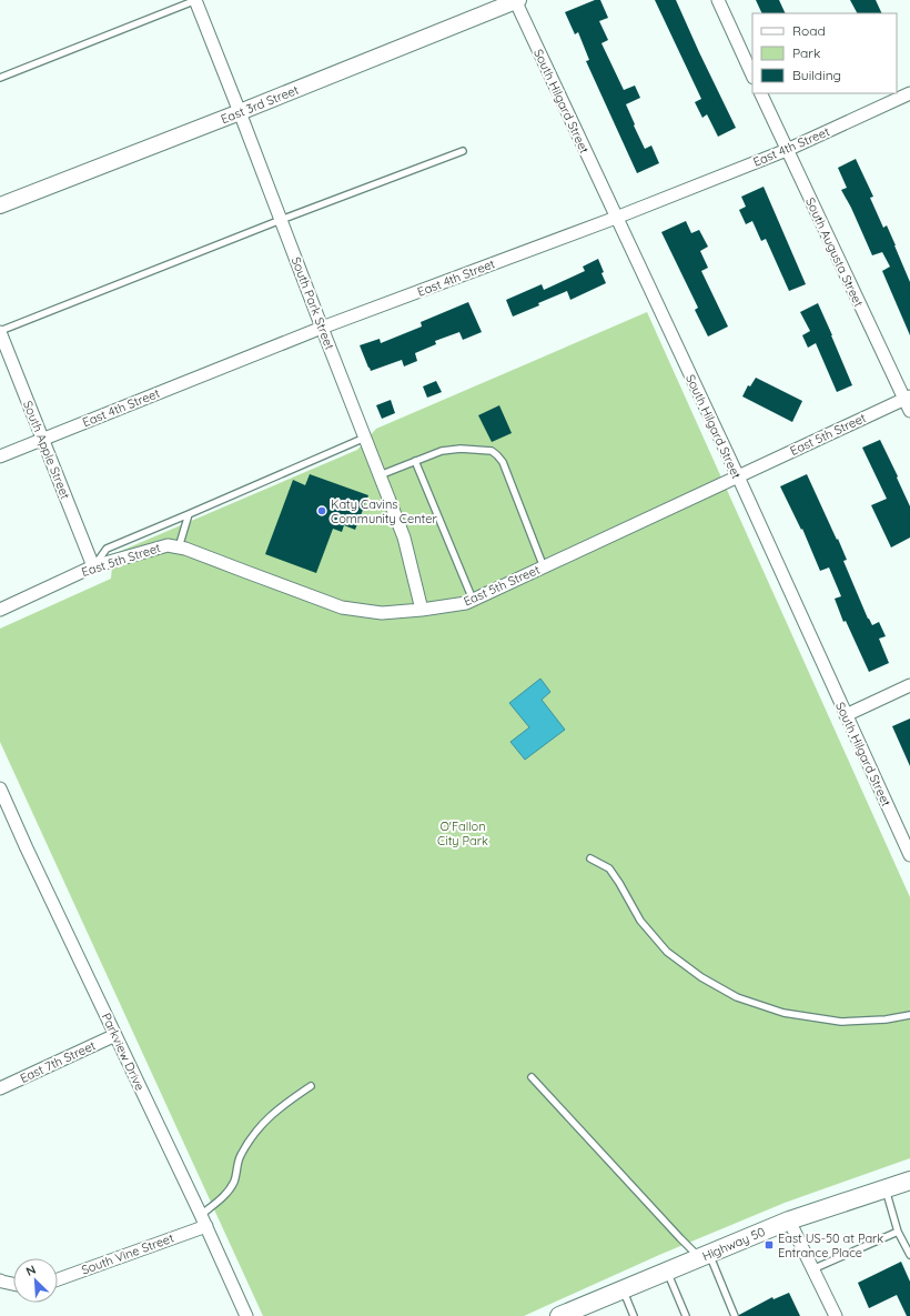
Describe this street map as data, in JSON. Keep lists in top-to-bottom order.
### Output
{
  "streets": {
    "main road": ["Highway 50"],
    "street": [
      "South Hilgard Street",
      "East 3rd Street",
      "East 4th Street",
      "South Augusta Street",
      "South Park Street",
      "East 5th Street",
      "South Apple Street",
      "Parkview Drive",
      "East 7th Street",
      "South Vine Street"
    ]
  },
  "crossings": [
    ["South Hilgard Street", "East 3rd Street"],
    ["South Hilgard Street", "East 4th Street"],
    ["South Hilgard Street", "East 5th Street"],
    ["East 3rd Street", "South Park Street"],
    ["East 4th Street", "South Augusta Street"],
    ["East 4th Street", "South Park Street"],
    ["East 4th Street", "South Apple Street"],
    ["South Augusta Street", "East 5th Street"],
    ["South Park Street", "East 5th Street"],
    ["East 5th Street", "South Apple Street"],
    ["Parkview Drive", "East 7th Street"],
    ["Parkview Drive", "South Vine Street"]
  ],
  "parks": ["O'Fallon City Park"],
  "places": {
    "other": ["Katy Cavins Community Center"],
    "transit": ["East US-50 at Park Entrance Place"]
  },
  "legend": ["Road", "Park", "Building"],
  "north": "top left"
}
